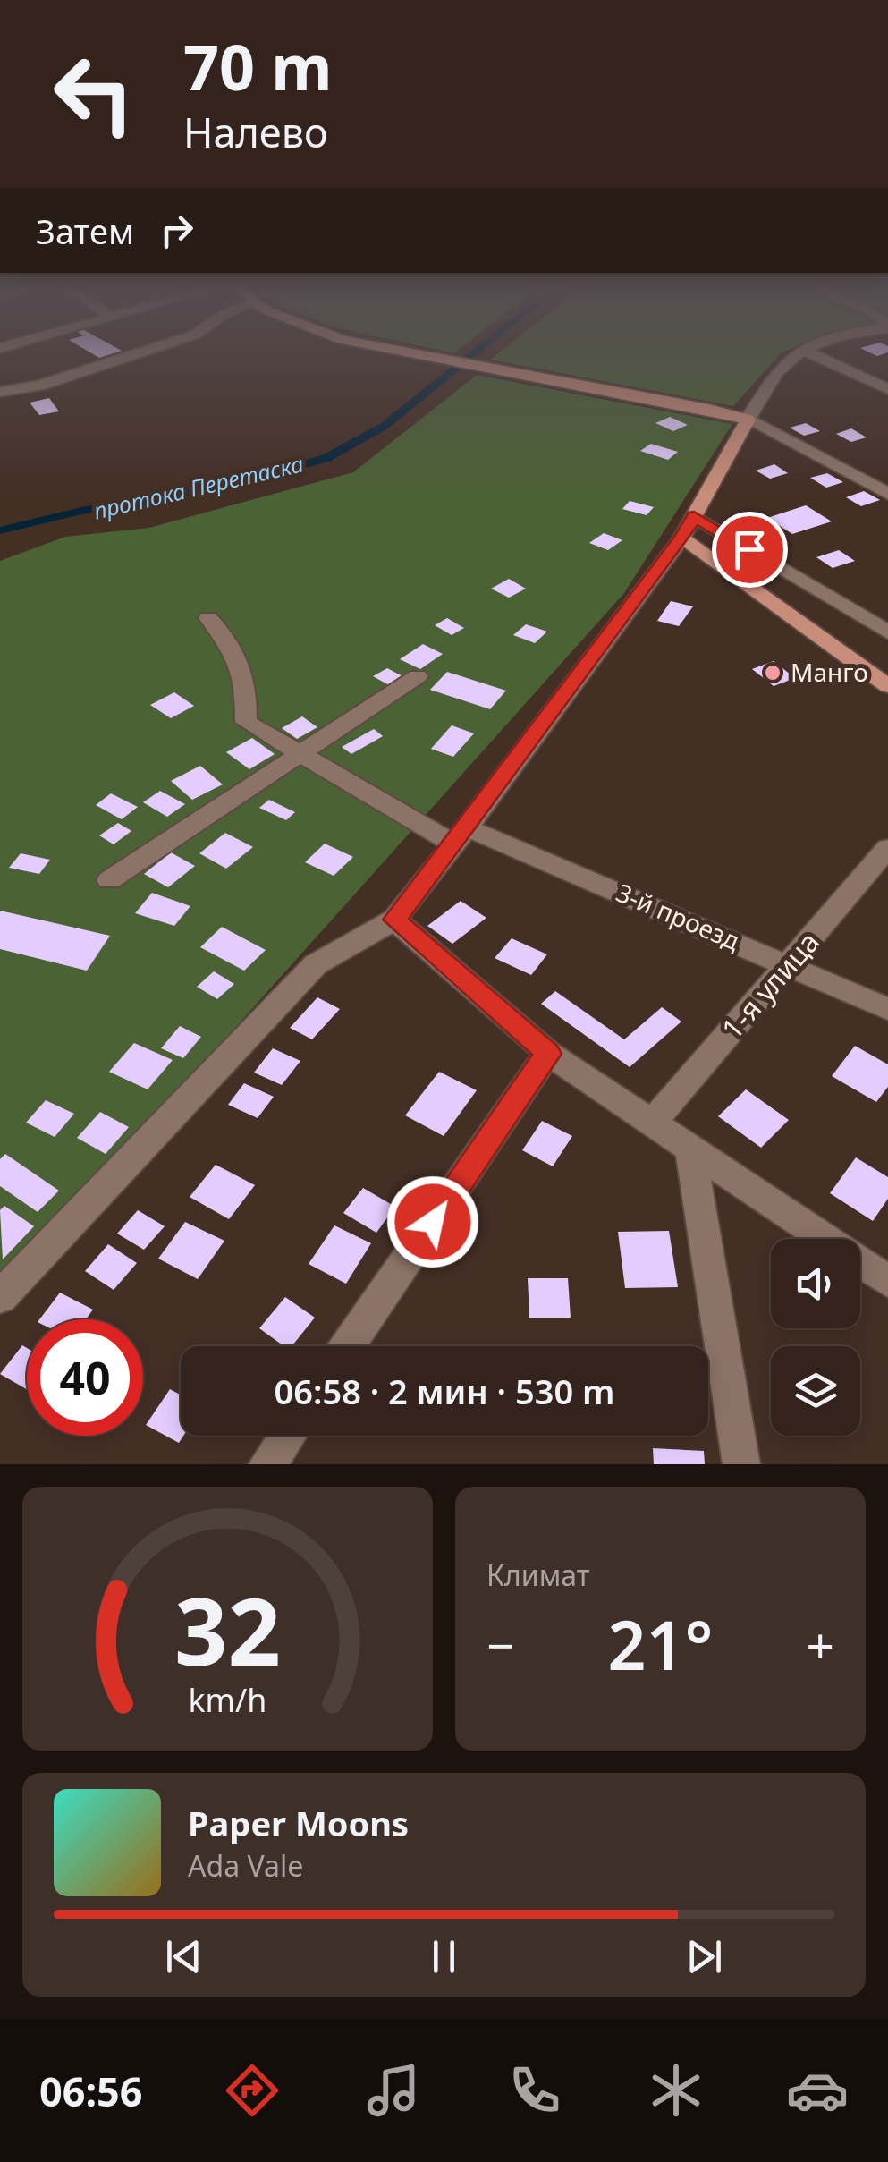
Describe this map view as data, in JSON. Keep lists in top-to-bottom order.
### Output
{
  "streets": {
    "street": ["3-й проезд", "1-я улица"]
  },
  "crossings": [
    ["3-й проезд", "1-я улица"]
  ],
  "water": ["протока Перетаска"],
  "places": ["Манго"],
  "page": {
    "turn": ["70 m", "Налево"],
    "then": "Затем",
    "limit": "40",
    "trip": "06:58 · 2 мин · 530 m",
    "tile": "Климат",
    "heat": ["−", "21°", "+"],
    "song": ["Paper Moons", "Ada Vale"],
    "tabs": "06:56",
    "gauge": ["32", "km/h"]
  }
}
